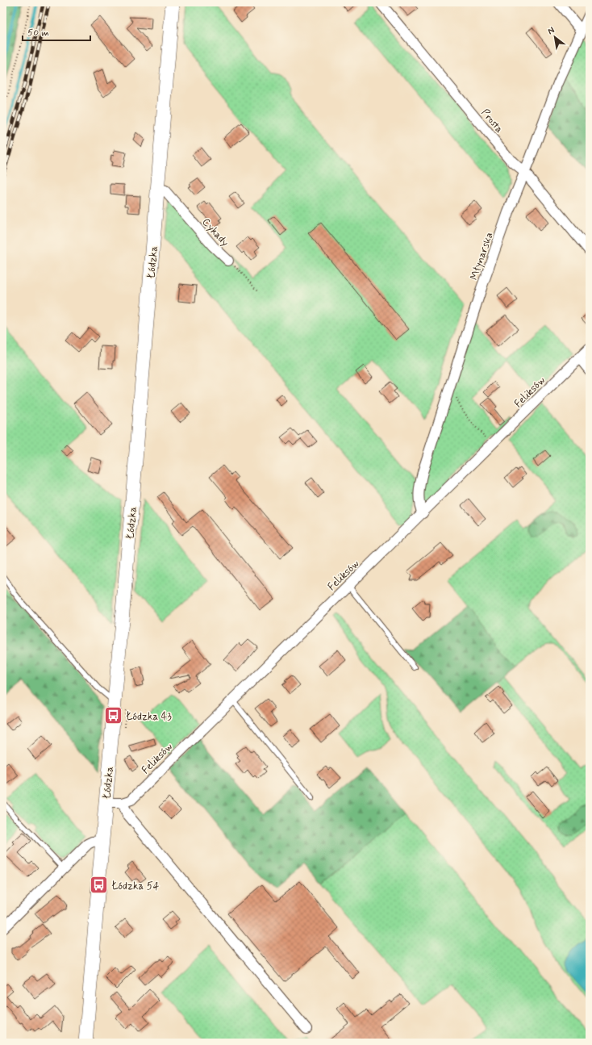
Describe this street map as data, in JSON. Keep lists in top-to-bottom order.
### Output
{
  "streets": {
    "main road": ["Łódzka"],
    "street": [
      "Prosta",
      "Cykady",
      "Młynarska",
      "Feliksów"
    ]
  },
  "crossings": [
    ["Prosta", "Młynarska"],
    ["Cykady", "Łódzka"],
    ["Młynarska", "Feliksów"]
  ],
  "places": {
    "bus stop": ["Łódzka 43", "Łódzka 54"]
  },
  "scale_bar": "50 m",
  "north": "top left"
}
